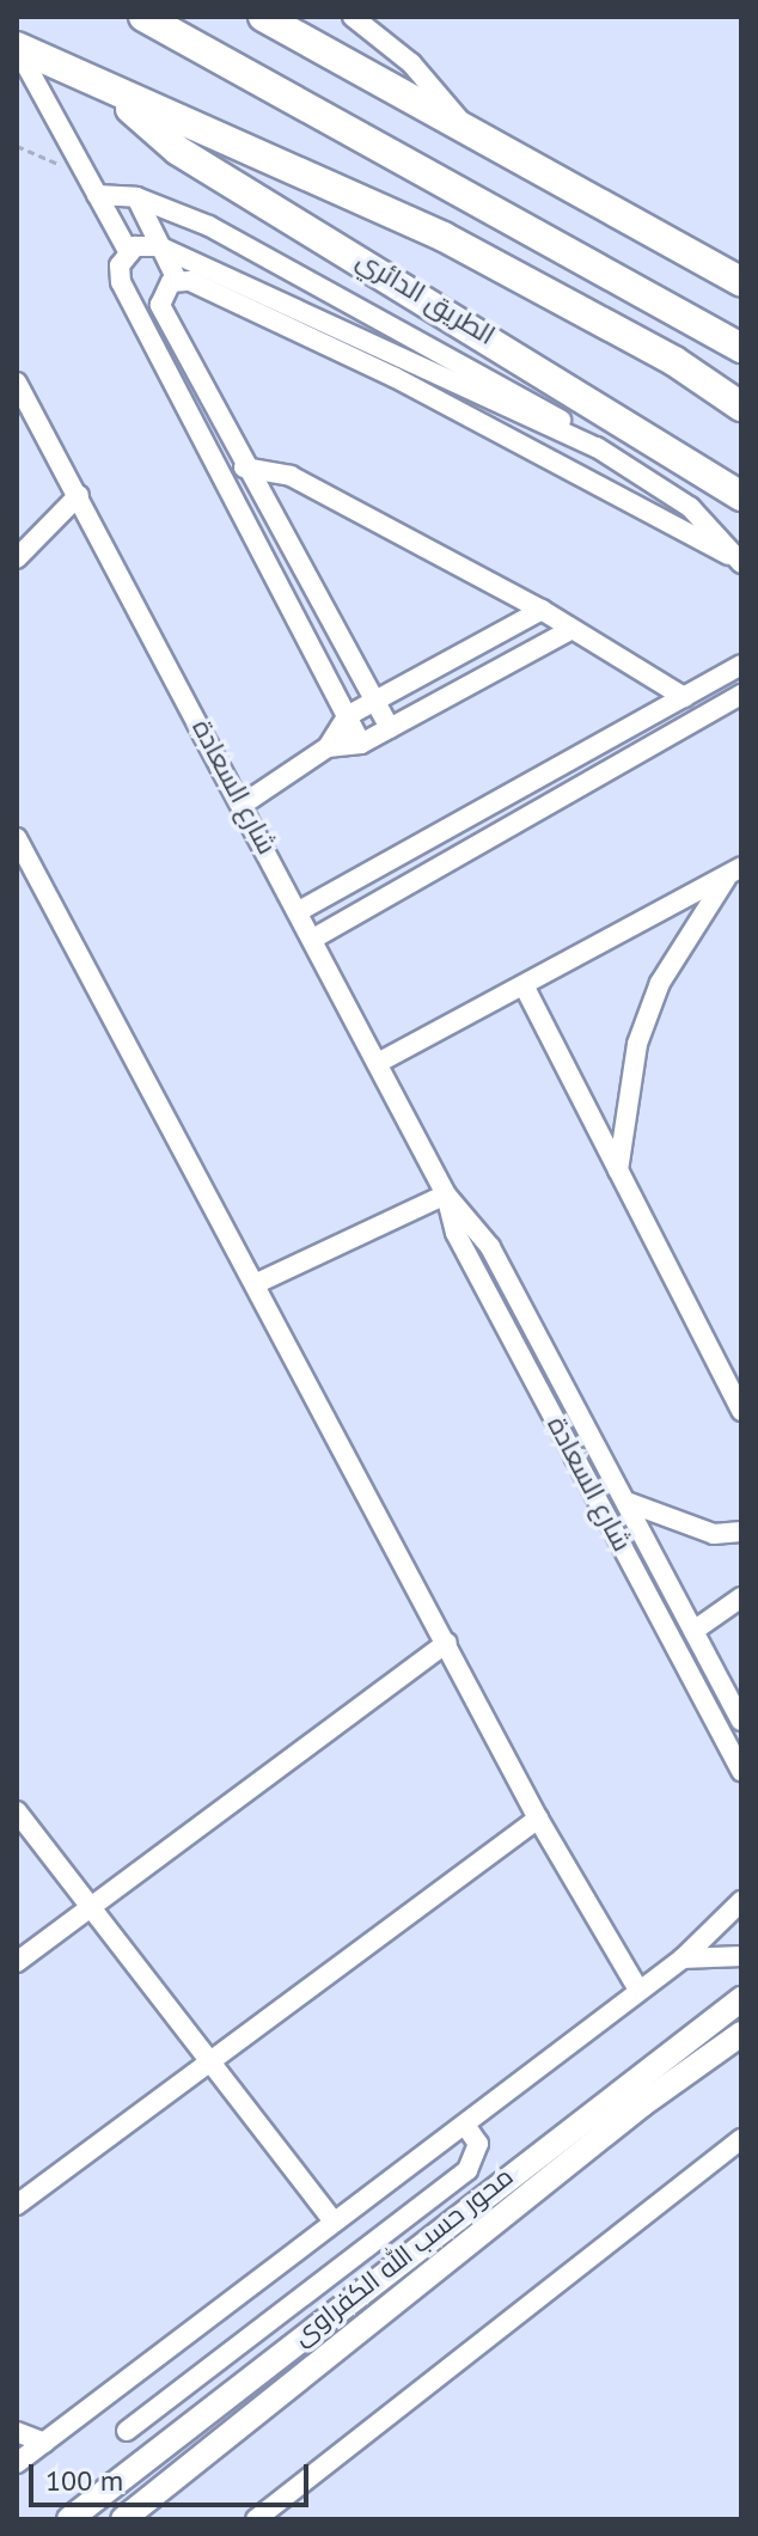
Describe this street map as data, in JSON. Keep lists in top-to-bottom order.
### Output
{
  "streets": {
    "highway": ["الطريق الدائري"],
    "main road": ["محور حسب الله الكفراوى"],
    "street": ["شارع السعادة"]
  },
  "scale_bar": "100 m"
}
